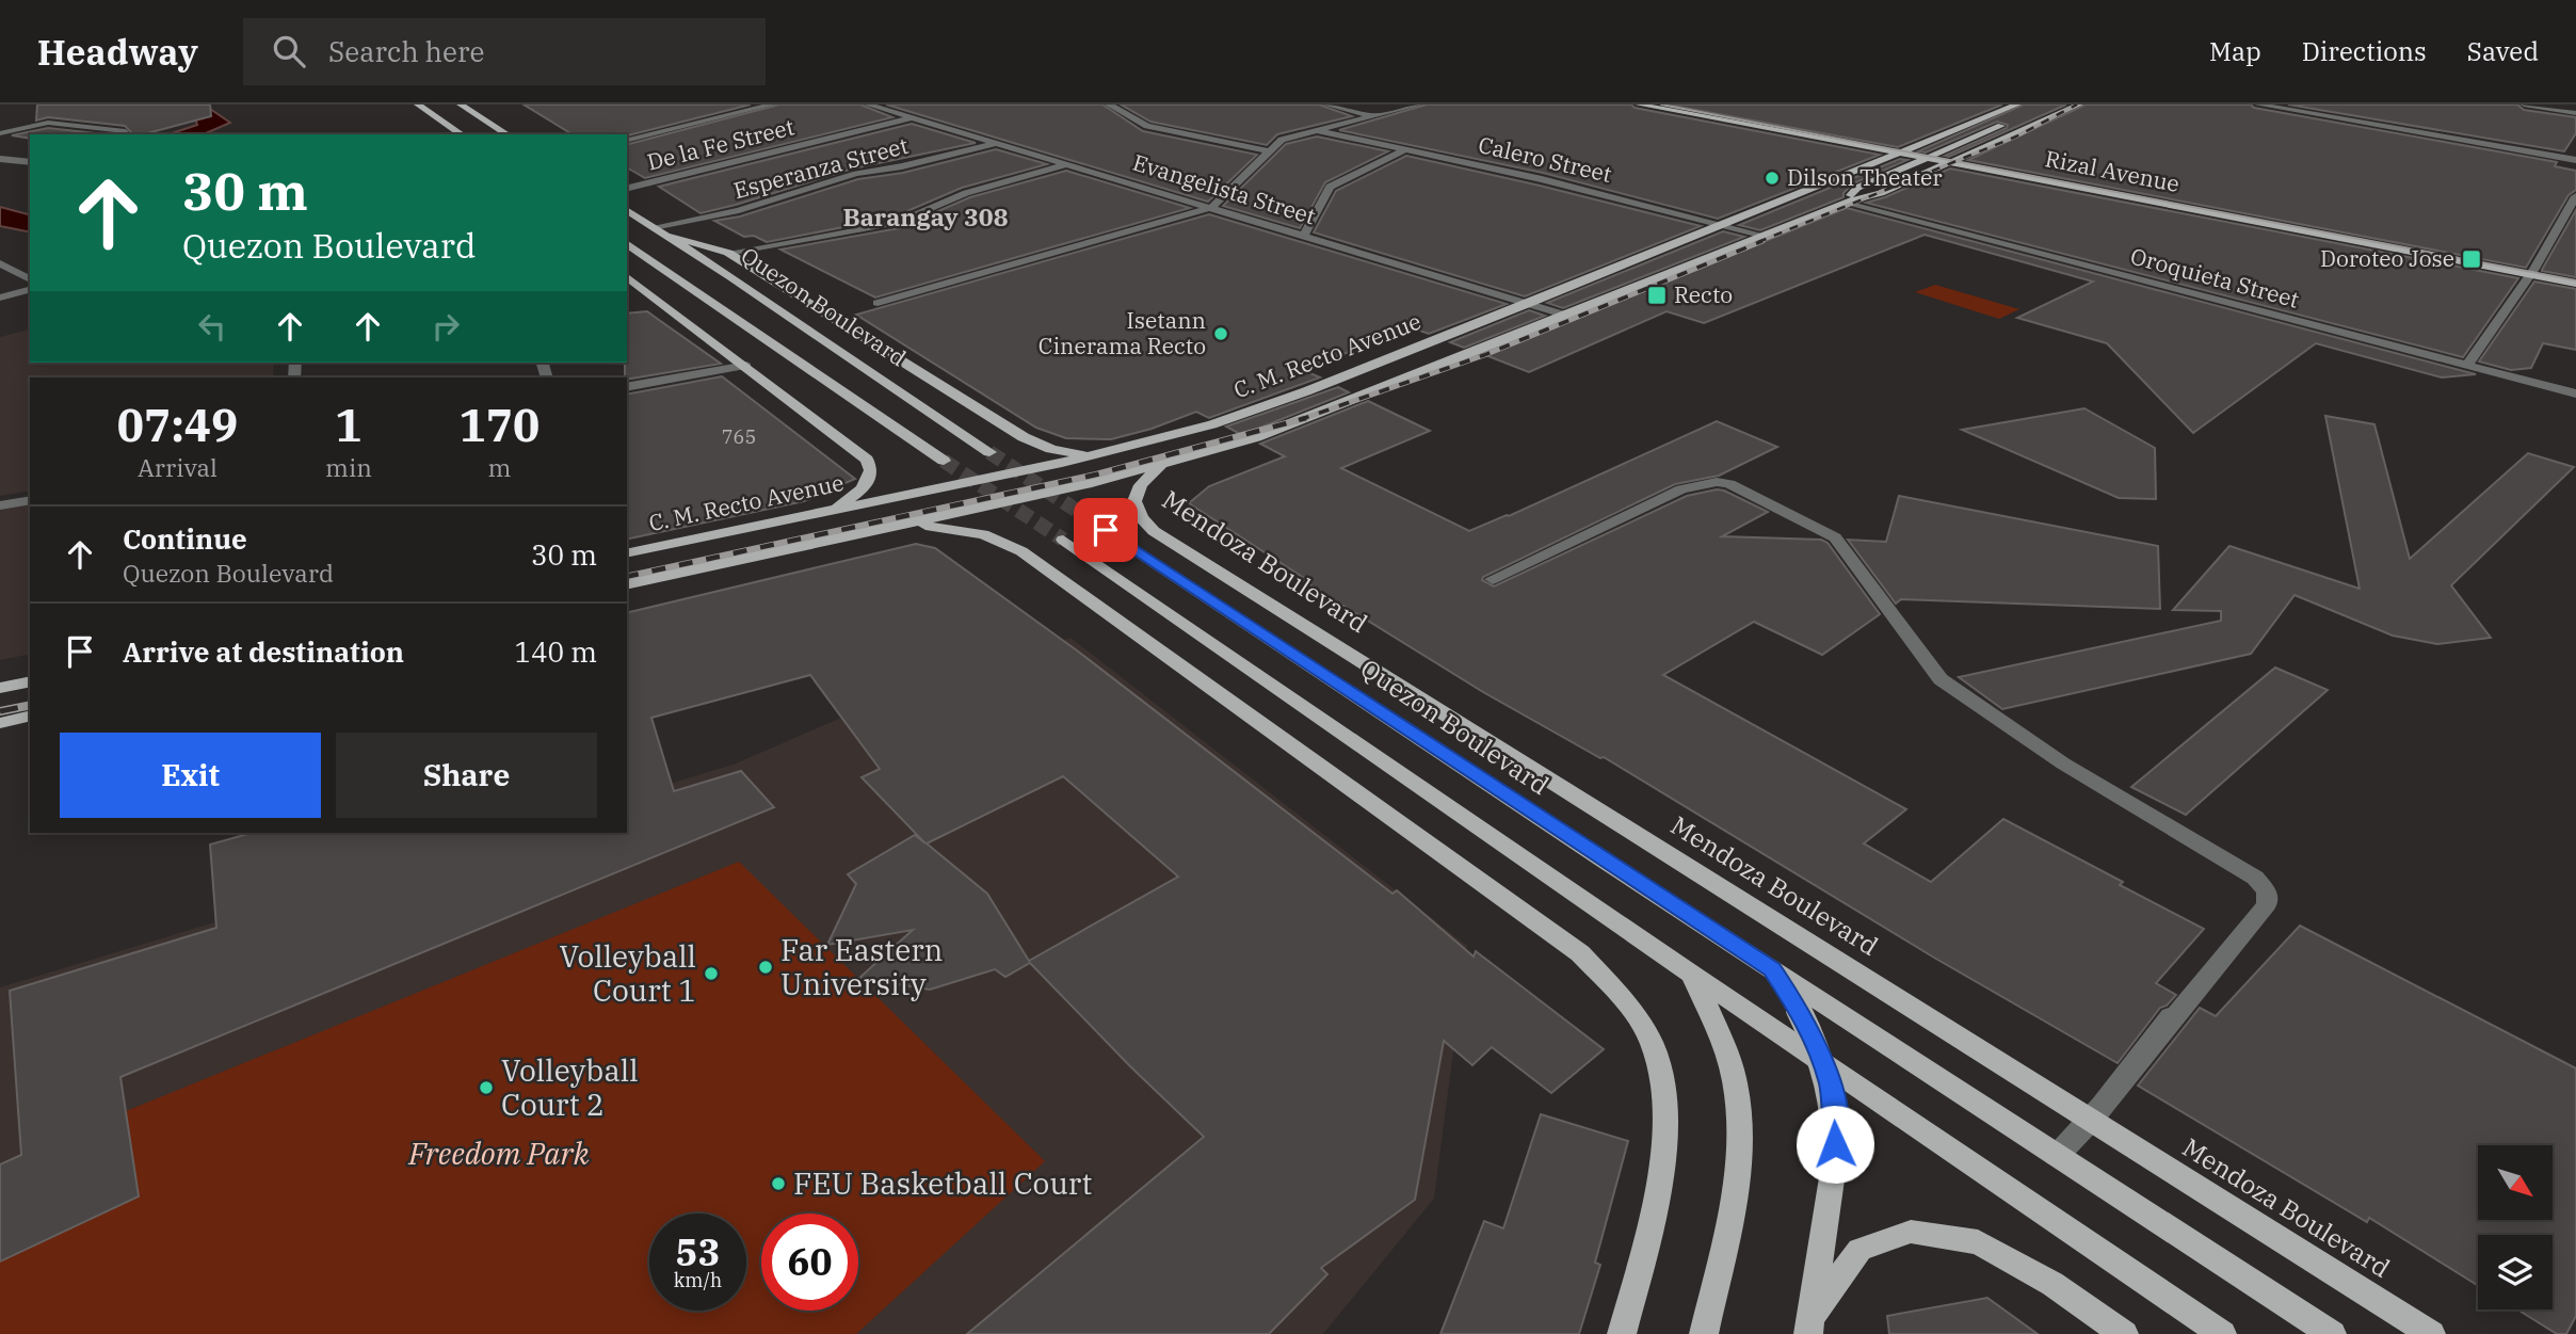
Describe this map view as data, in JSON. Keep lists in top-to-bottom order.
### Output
{
  "streets": {
    "main road": [
      "Rizal Avenue",
      "Quezon Boulevard",
      "C. M. Recto Avenue",
      "Mendoza Boulevard"
    ],
    "street": [
      "De la Fe Street",
      "Calero Street",
      "Esperanza Street",
      "Evangelista Street",
      "Oroquieta Street"
    ]
  },
  "crossings": [
    ["De la Fe Street", "Evangelista Street"],
    ["Calero Street", "C. M. Recto Avenue"],
    ["Esperanza Street", "Evangelista Street"],
    ["Esperanza Street", "Quezon Boulevard"],
    ["Rizal Avenue", "C. M. Recto Avenue"],
    ["Evangelista Street", "C. M. Recto Avenue"],
    ["Oroquieta Street", "C. M. Recto Avenue"],
    ["C. M. Recto Avenue", "Mendoza Boulevard"]
  ],
  "districts": ["Barangay 308"],
  "parks": ["Freedom Park"],
  "places": {
    "other": [
      "Dilson Theater",
      "Isetann Cinerama Recto",
      "Far Eastern University",
      "Volleyball Court 1",
      "Volleyball Court 2",
      "FEU Basketball Court"
    ],
    "transit": ["Doroteo Jose", "Recto"]
  },
  "house_numbers": ["765"],
  "north": "bottom right",
  "page": {
    "header": "Headway",
    "search": "Search here",
    "nav": ["Map", "Directions", "Saved"],
    "turn": ["30 m", "Quezon Boulevard"],
    "eta": [
      "07:49",
      "Arrival",
      "1",
      "min",
      "170",
      "m"
    ],
    "list": [
      {
        "name": "Continue",
        "note": "Quezon Boulevard",
        "value": "30 m"
      },
      {
        "name": "Arrive at destination",
        "value": "140 m"
      }
    ],
    "buttons": ["Exit", "Share"],
    "speed": "53 km/h",
    "limit": "60"
  }
}
